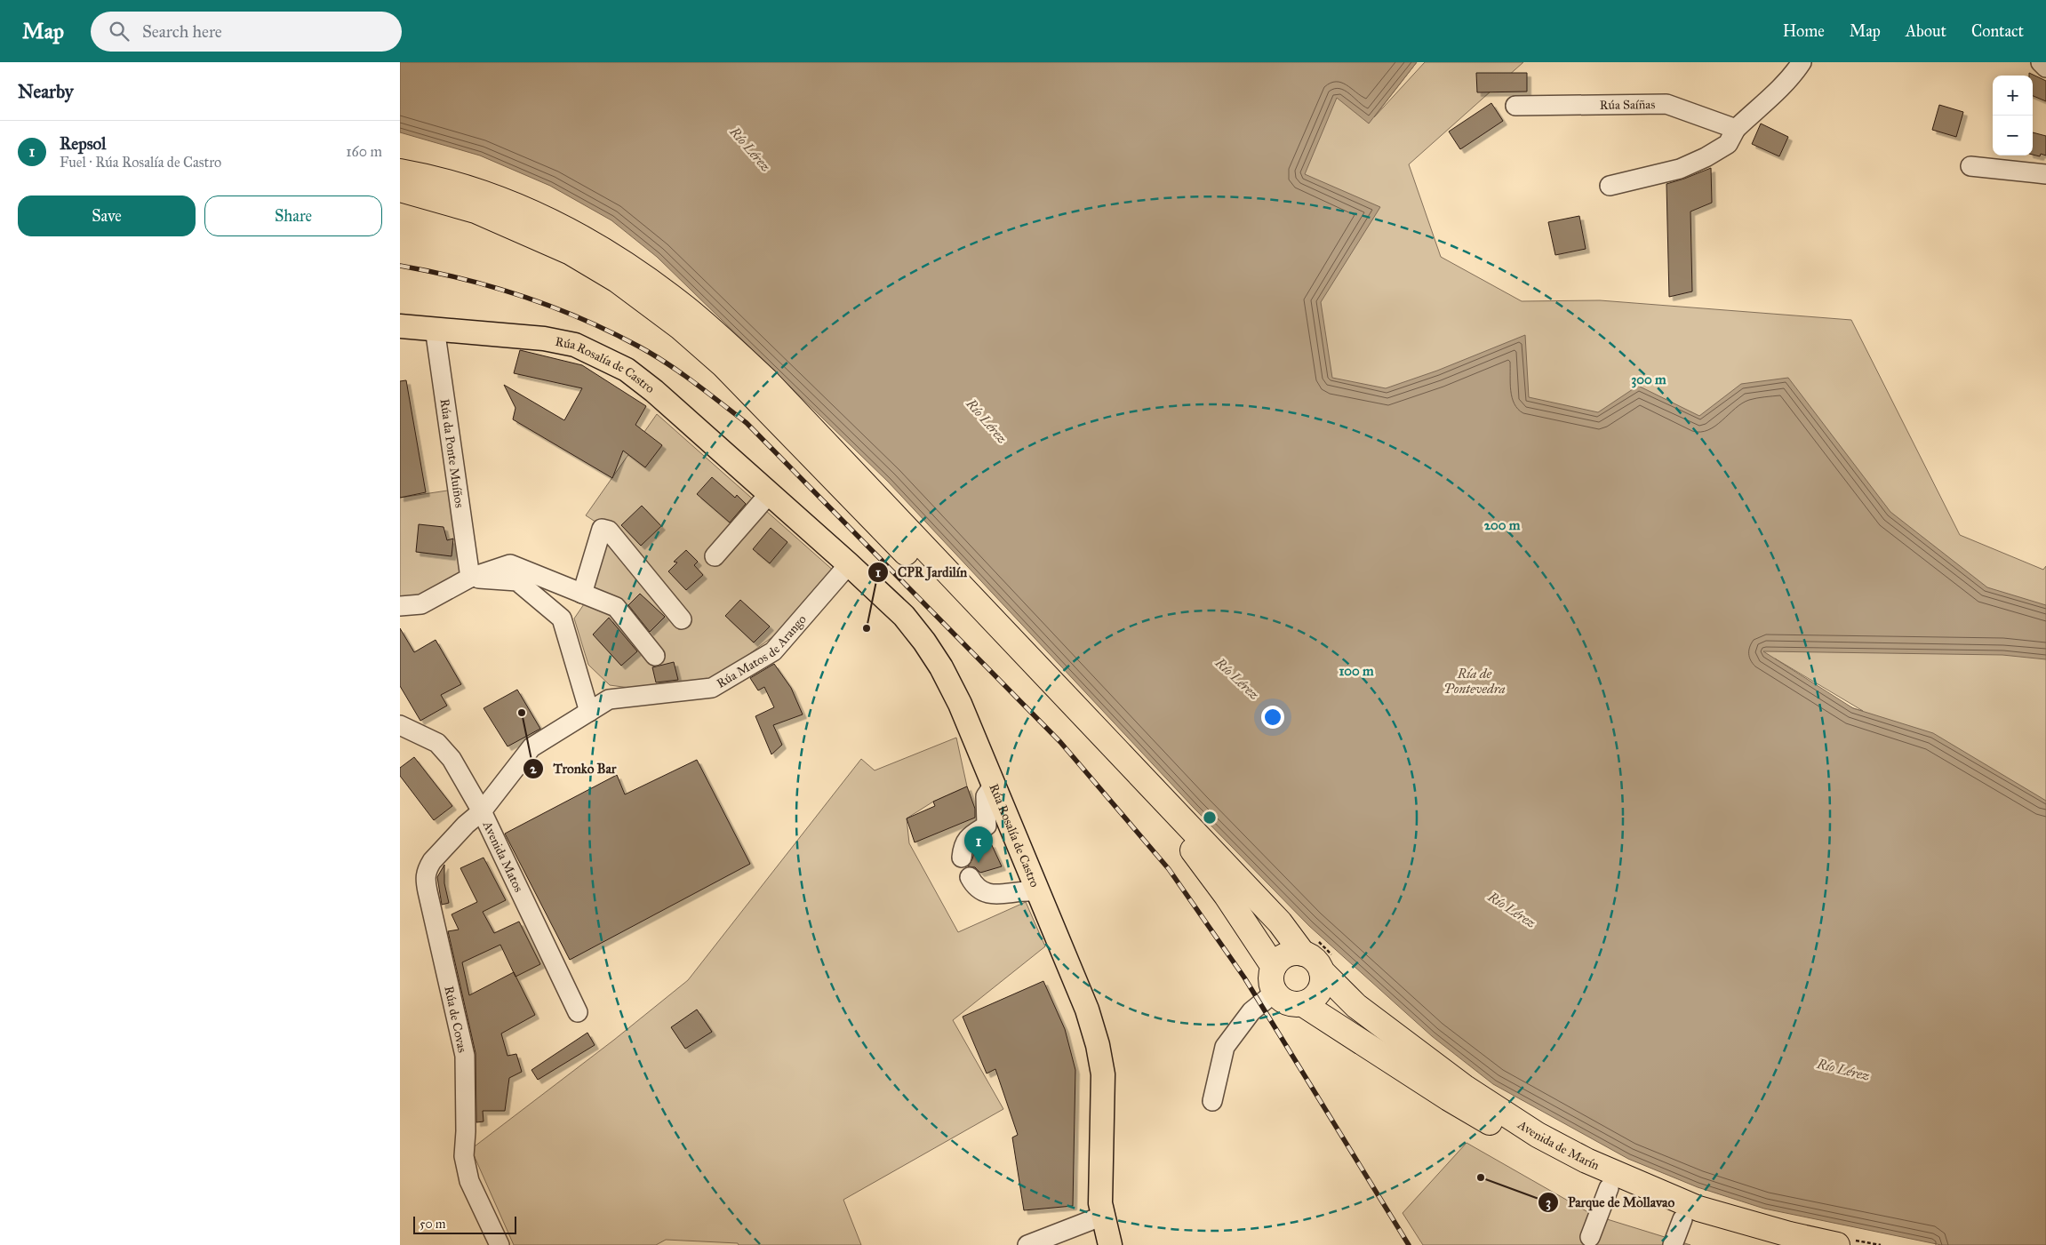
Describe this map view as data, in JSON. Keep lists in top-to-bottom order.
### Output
{
  "streets": {
    "highway": ["Avenida de Marín"],
    "main road": ["Rúa Rosalía de Castro"],
    "street": [
      "Rúa Saíñas",
      "Rúa da Ponte Muíños",
      "Rúa Matos de Arango",
      "Avenida Matos",
      "Rúa de Covas"
    ]
  },
  "crossings": [
    ["Rúa Rosalía de Castro", "Rúa da Ponte Muíños"],
    ["Rúa Rosalía de Castro", "Rúa Matos de Arango"],
    ["Rúa Matos de Arango", "Avenida Matos"],
    ["Rúa Matos de Arango", "Rúa de Covas"],
    ["Avenida Matos", "Rúa de Covas"]
  ],
  "water": ["Río Lérez", "Ría de Pontevedra"],
  "places": ["CPR Jardilín", "Tronko Bar", "Parque de Mollavao"],
  "scale_bar": "50 m",
  "page": {
    "header": "Map",
    "search": "Search here",
    "nav": [
      "Home",
      "Map",
      "About",
      "Contact"
    ],
    "heading": "Nearby",
    "map_buttons": ["+", "−"],
    "list": [
      {
        "mark": "1",
        "name": "Repsol",
        "note": "Fuel · Rúa Rosalía de Castro",
        "value": "160 m"
      }
    ],
    "buttons": ["Save", "Share"],
    "pins": "1",
    "scale": "50 m"
  },
  "rings": ["300 m", "200 m", "100 m"]
}
